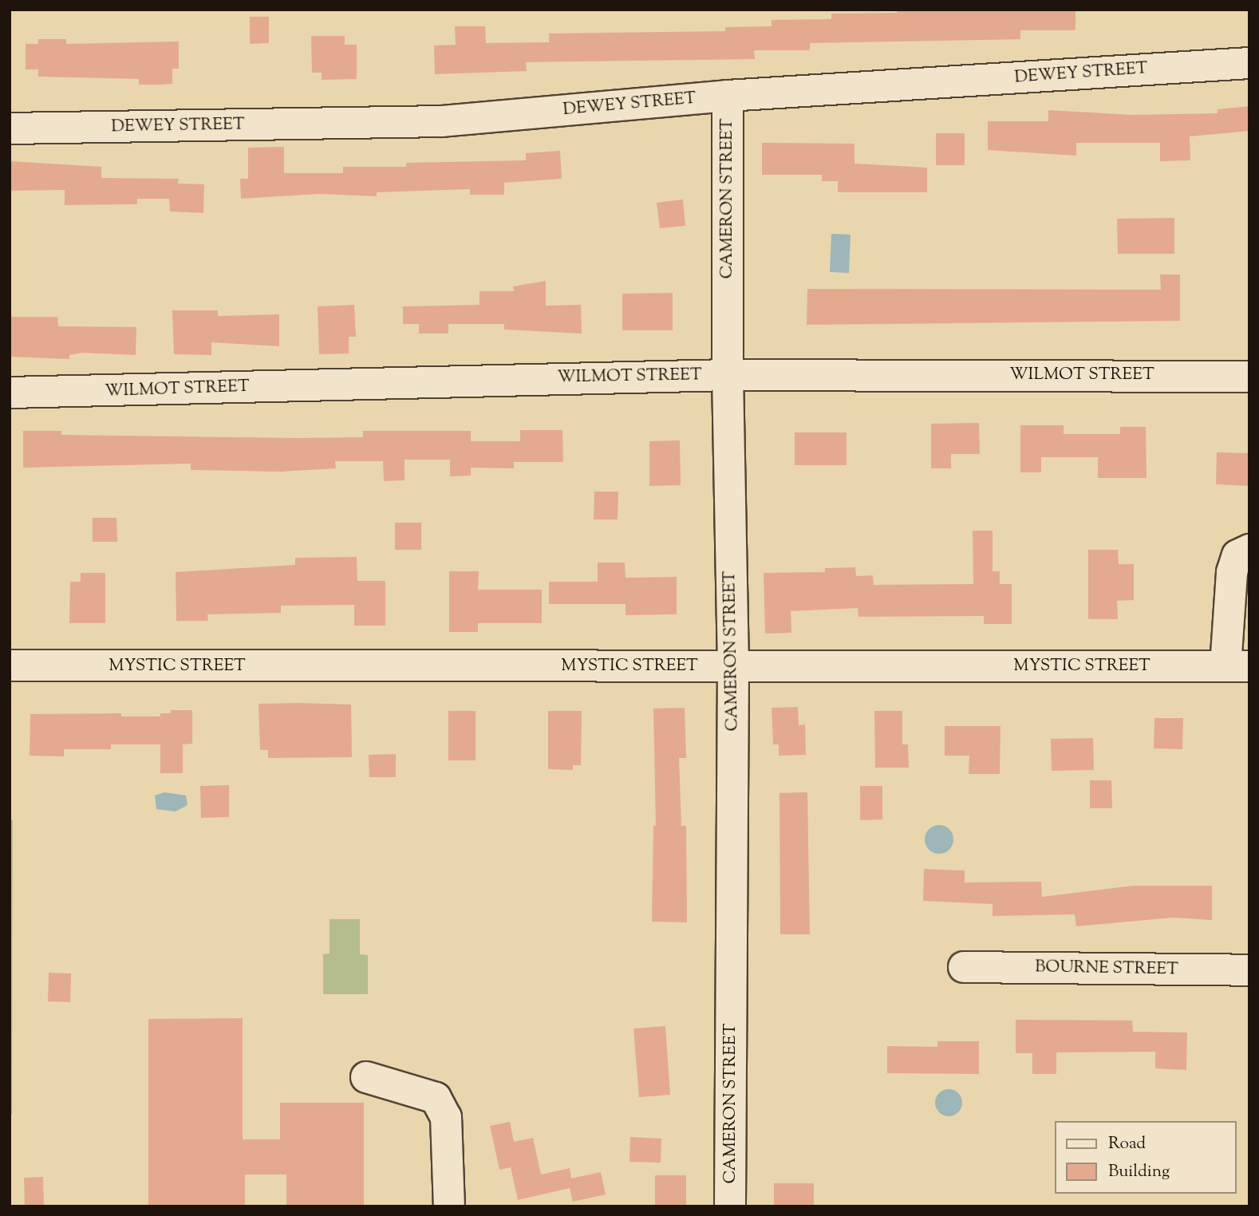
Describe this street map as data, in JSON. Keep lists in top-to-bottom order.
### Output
{
  "streets": {
    "street": [
      "DEWEY STREET",
      "CAMERON STREET",
      "WILMOT STREET",
      "MYSTIC STREET",
      "BOURNE STREET"
    ]
  },
  "crossings": [
    ["DEWEY STREET", "CAMERON STREET"],
    ["CAMERON STREET", "WILMOT STREET"],
    ["CAMERON STREET", "MYSTIC STREET"]
  ],
  "legend": ["Road", "Building"]
}
